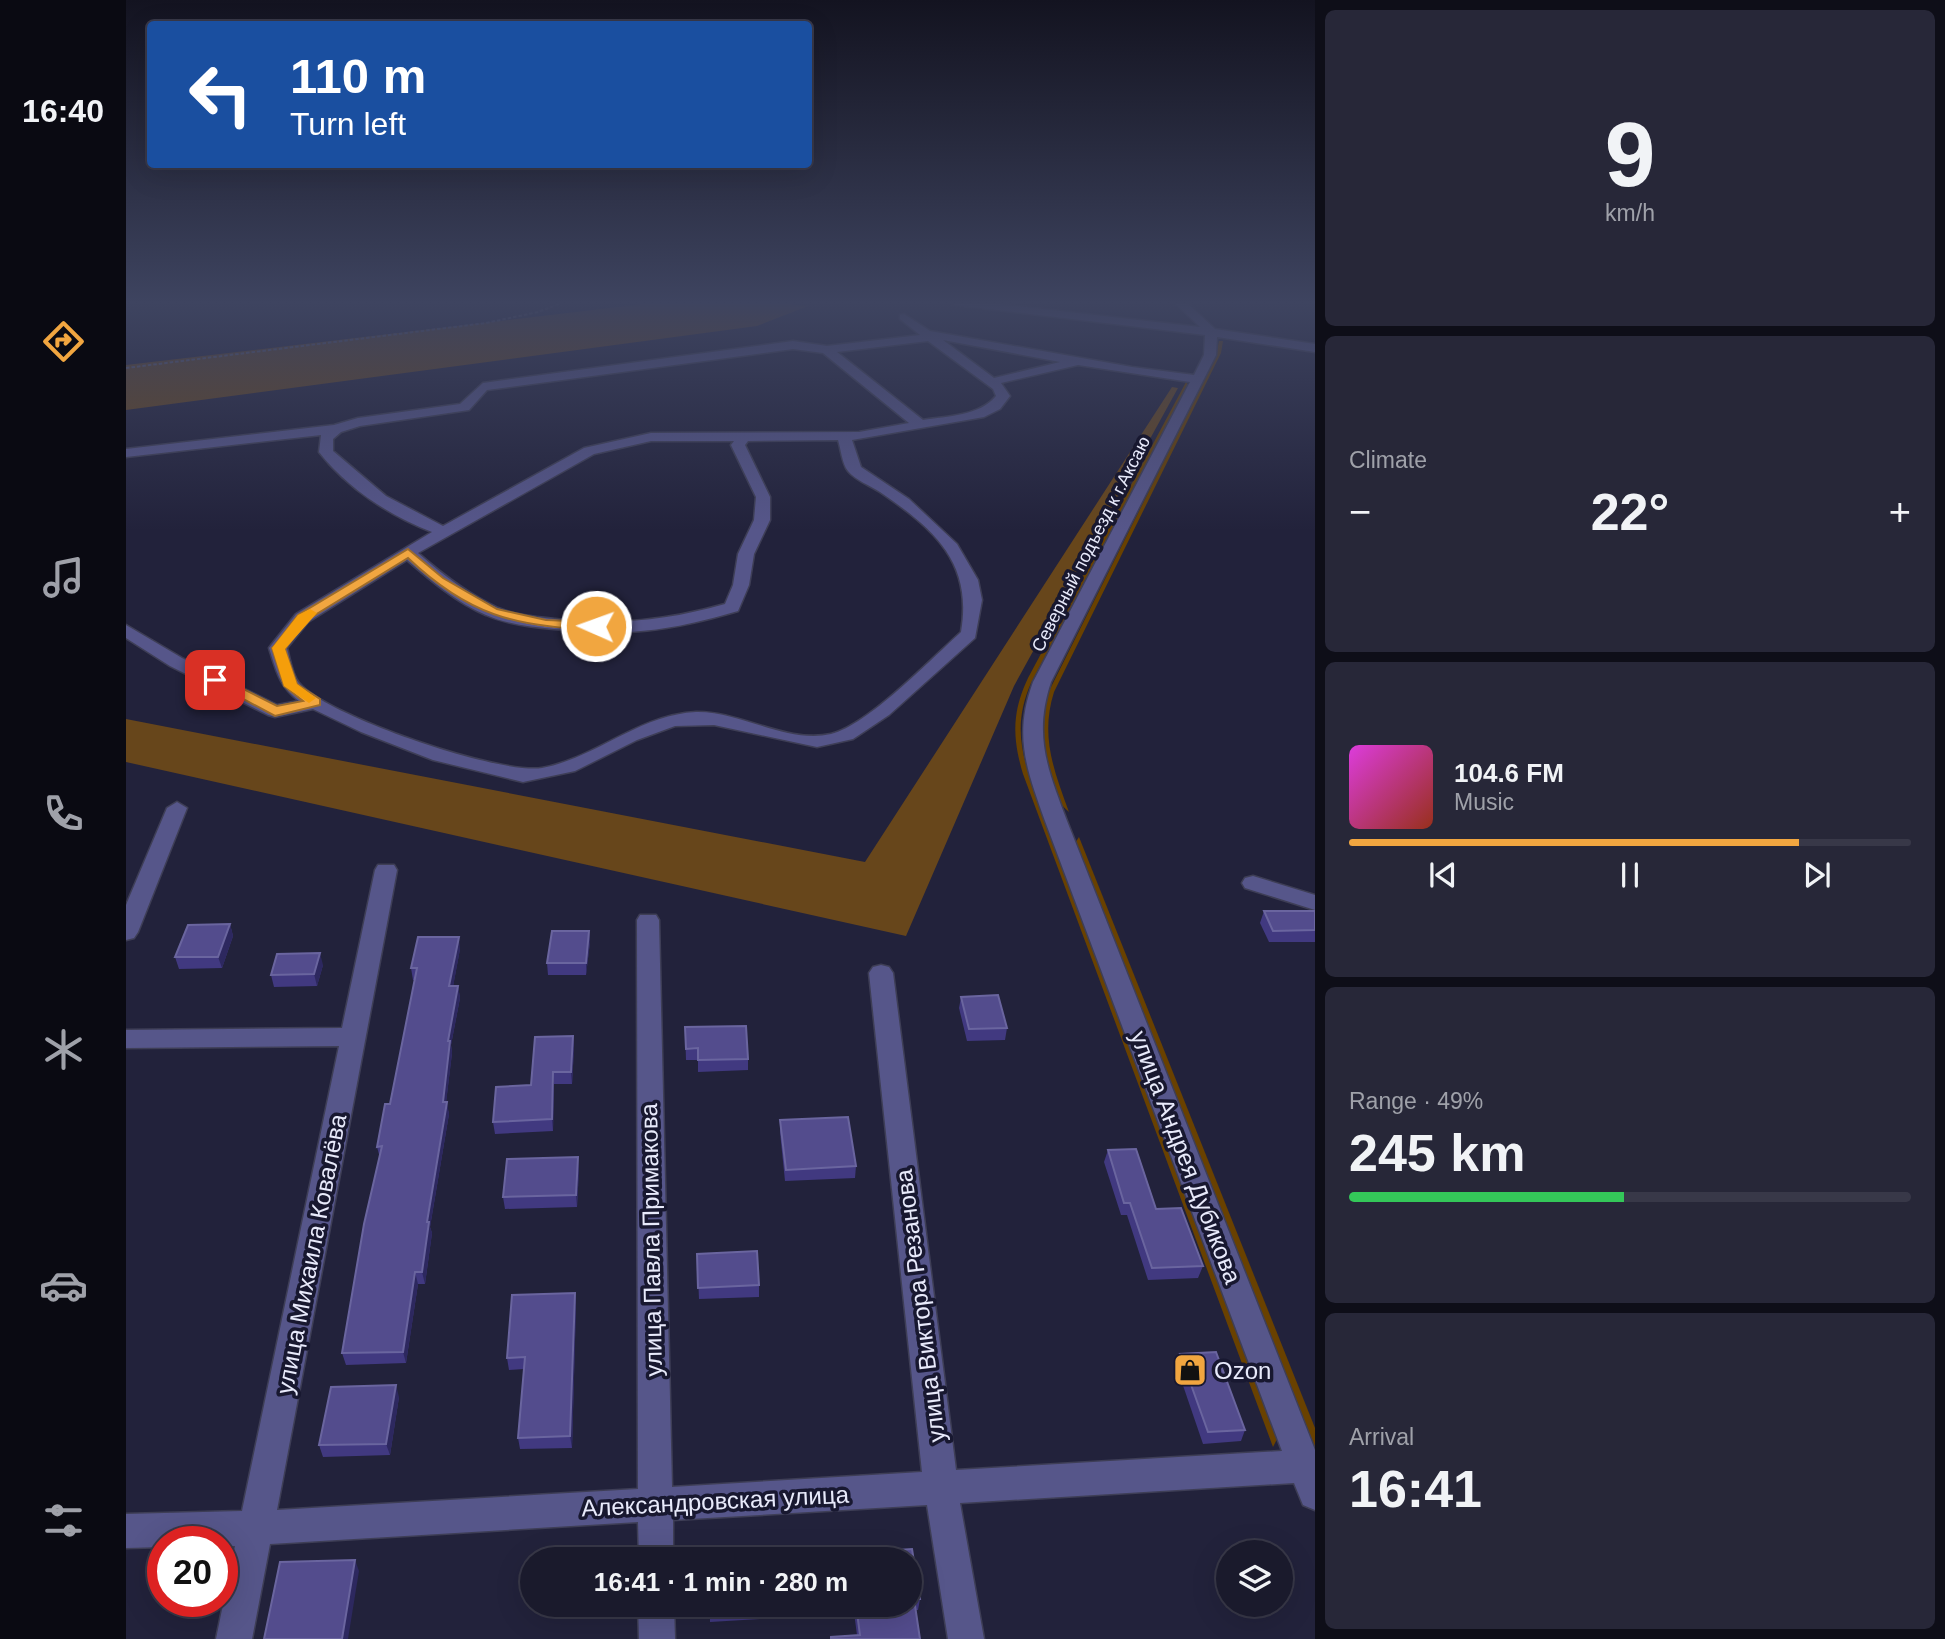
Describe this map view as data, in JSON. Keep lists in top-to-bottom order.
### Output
{
  "streets": {
    "street": [
      "Северный подъезд к г.Аксаю",
      "улица Андрея Дубикова",
      "улица Павла Примакова",
      "улица Михаила Ковалёва",
      "улица Виктора Резанова",
      "Александровская улица"
    ]
  },
  "crossings": [
    ["Северный подъезд к г.Аксаю", "улица Андрея Дубикова"],
    ["улица Андрея Дубикова", "Александровская улица"],
    ["улица Павла Примакова", "Александровская улица"],
    ["улица Михаила Ковалёва", "Александровская улица"],
    ["улица Виктора Резанова", "Александровская улица"]
  ],
  "places": {
    "shop": ["Ozon"]
  },
  "page": {
    "tabs": "16:40",
    "tile": [
      ["9", "km/h"],
      "Climate",
      ["Range · 49%", "245 km"],
      ["Arrival", "16:41"]
    ],
    "turn": ["110 m", "Turn left"],
    "heat": ["−", "22°", "+"],
    "song": ["104.6 FM", "Music"],
    "limit": "20",
    "trip": "16:41 · 1 min · 280 m"
  }
}
